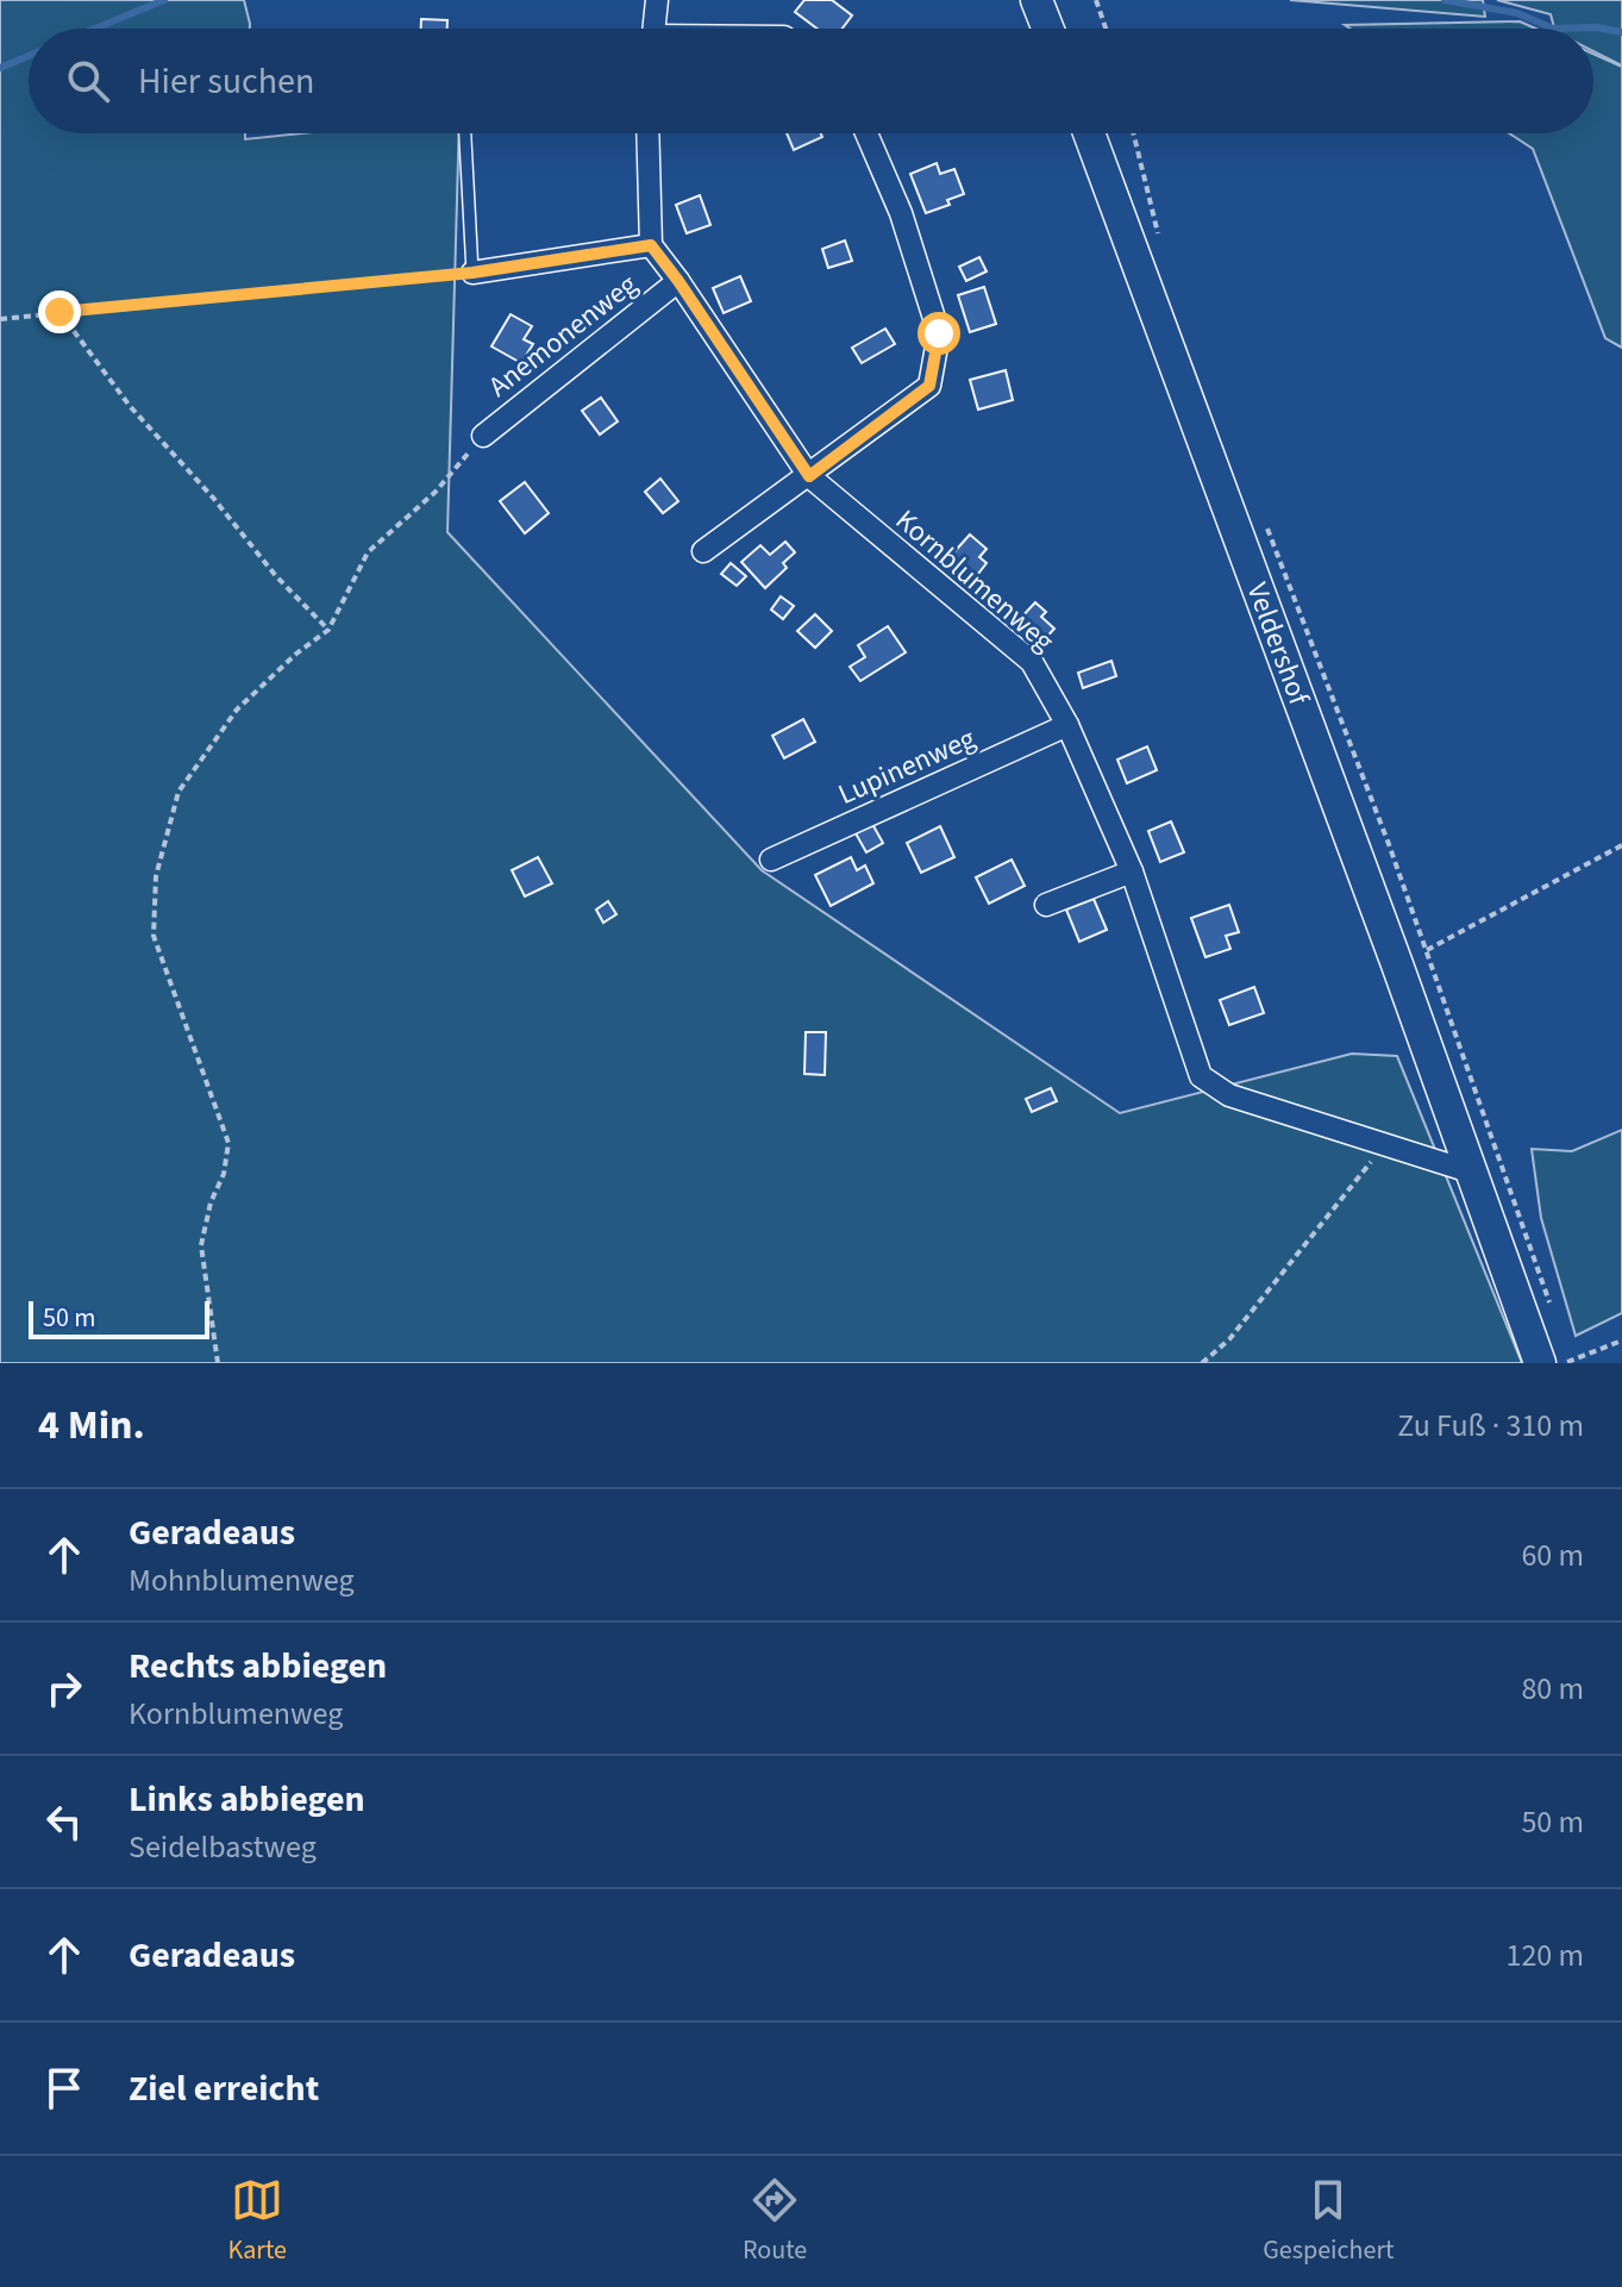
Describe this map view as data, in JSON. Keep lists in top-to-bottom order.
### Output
{
  "streets": {
    "main road": ["Veldershof"],
    "street": ["Anemonenweg", "Kornblumenweg", "Lupinenweg"]
  },
  "crossings": [
    ["Anemonenweg", "Kornblumenweg"],
    ["Kornblumenweg", "Veldershof"],
    ["Kornblumenweg", "Lupinenweg"]
  ],
  "scale_bar": "50 m",
  "page": {
    "search": "Hier suchen",
    "scale": "50 m",
    "heading": ["4 Min.", "Zu Fuß · 310 m"],
    "list": [
      ["Geradeaus", "Mohnblumenweg", "60 m"],
      ["Rechts abbiegen", "Kornblumenweg", "80 m"],
      ["Links abbiegen", "Seidelbastweg", "50 m"],
      ["Geradeaus", "120 m"],
      "Ziel erreicht"
    ],
    "nav": ["Karte", "Route", "Gespeichert"]
  }
}
